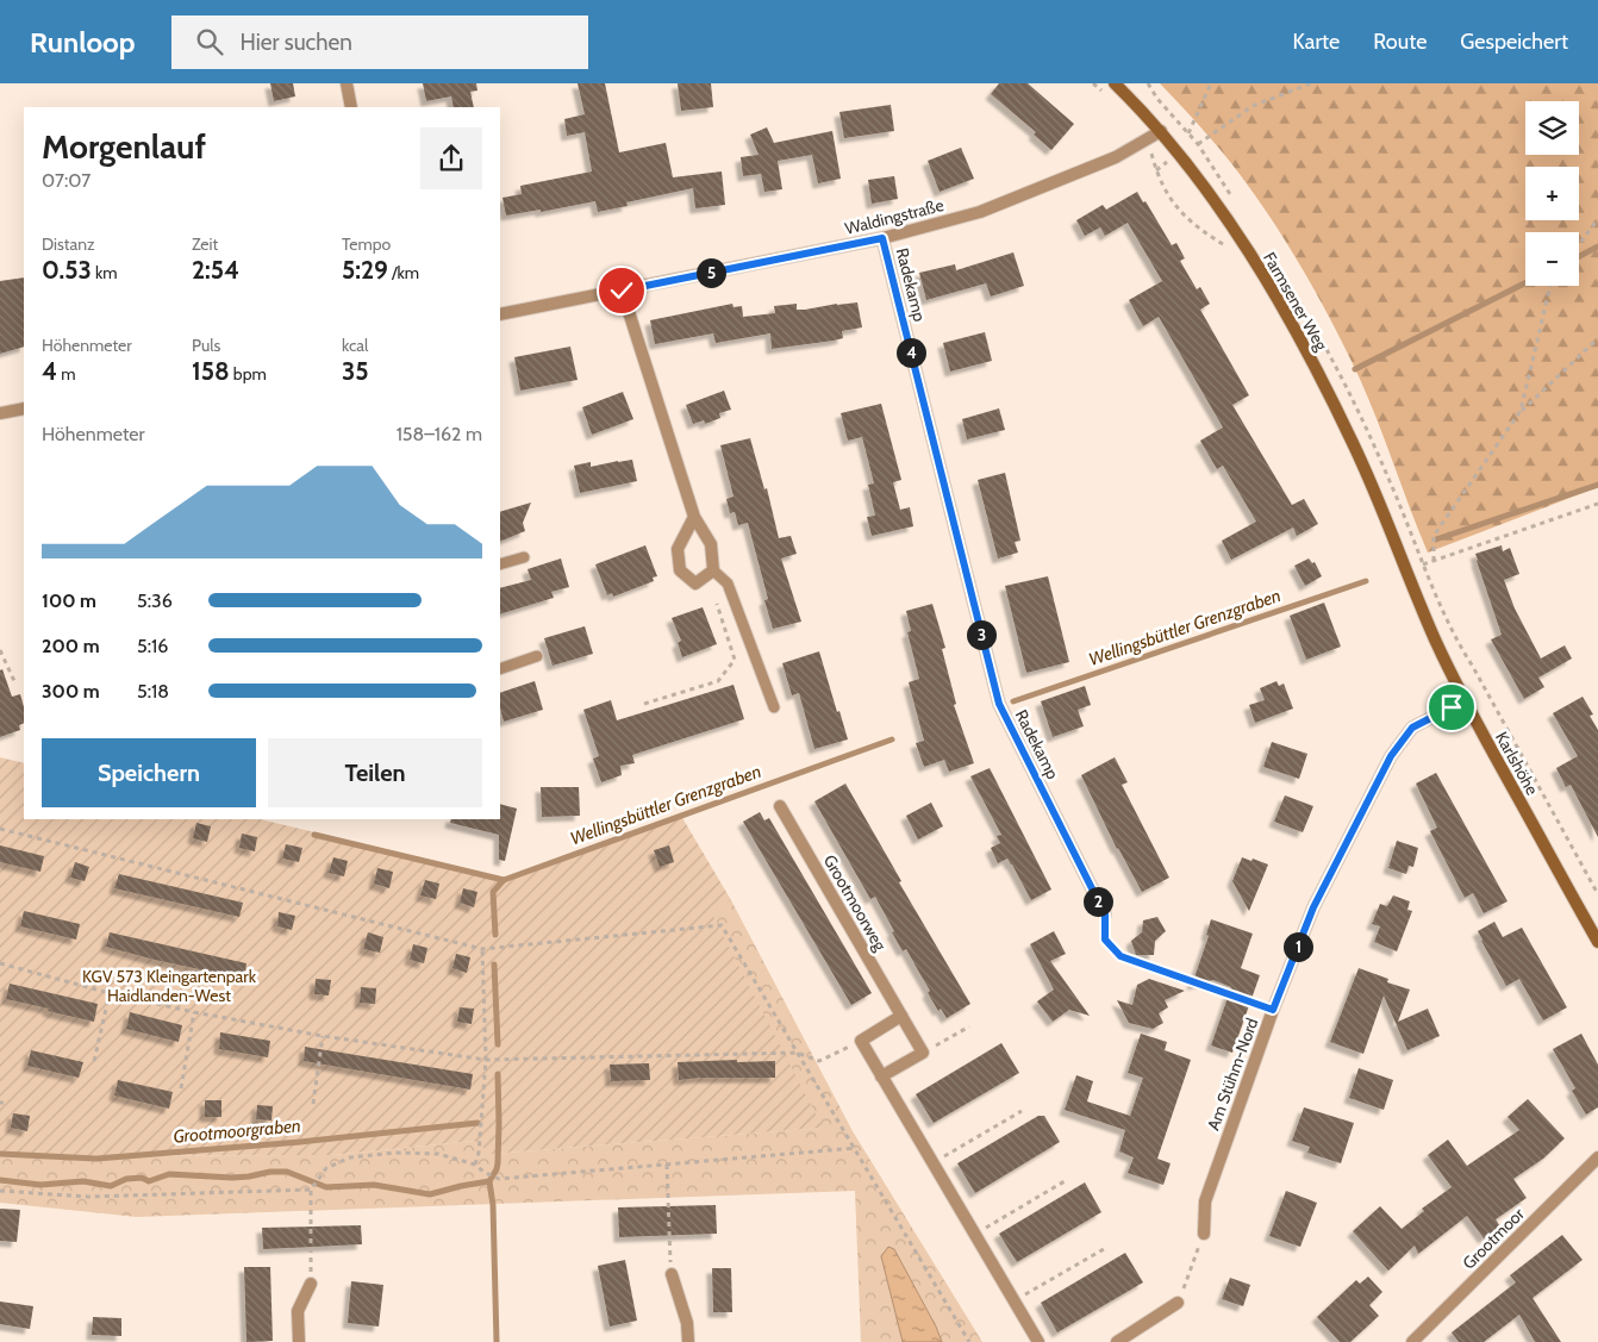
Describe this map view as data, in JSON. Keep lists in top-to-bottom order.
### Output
{
  "streets": {
    "main road": ["Farmsener Weg", "Karlshöhe"],
    "street": [
      "Waldingstraße",
      "Radekamp",
      "Grootmoorweg",
      "Am Stühm-Nord",
      "Grootmoor"
    ]
  },
  "crossings": [
    ["Waldingstraße", "Radekamp"],
    ["Waldingstraße", "Farmsener Weg"],
    ["Farmsener Weg", "Karlshöhe"],
    ["Karlshöhe", "Am Stühm-Nord"]
  ],
  "water": ["Wellingsbüttler Grenzgraben", "Grootmoorgraben"],
  "parks": ["KGV 573 Kleingartenpark Haidlanden-West"],
  "page": {
    "header": "Runloop",
    "search": "Hier suchen",
    "nav": ["Karte", "Route", "Gespeichert"],
    "map_buttons": ["+", "−"],
    "heading": ["Morgenlauf", "07:07"],
    "stats": [
      ["Distanz", "0.53 km"],
      ["Zeit", "2:54"],
      ["Tempo", "5:29 /km"],
      ["Höhenmeter", "4 m"],
      ["Puls", "158 bpm"],
      ["kcal", "35"]
    ],
    "pins": [
      "5",
      "4",
      "3",
      "2",
      "1"
    ],
    "chart": ["Höhenmeter", "158–162 m"],
    "list": [
      {
        "name": "100 m",
        "note": "5:36"
      },
      {
        "name": "200 m",
        "note": "5:16"
      },
      {
        "name": "300 m",
        "note": "5:18"
      }
    ],
    "buttons": ["Speichern", "Teilen"]
  }
}
